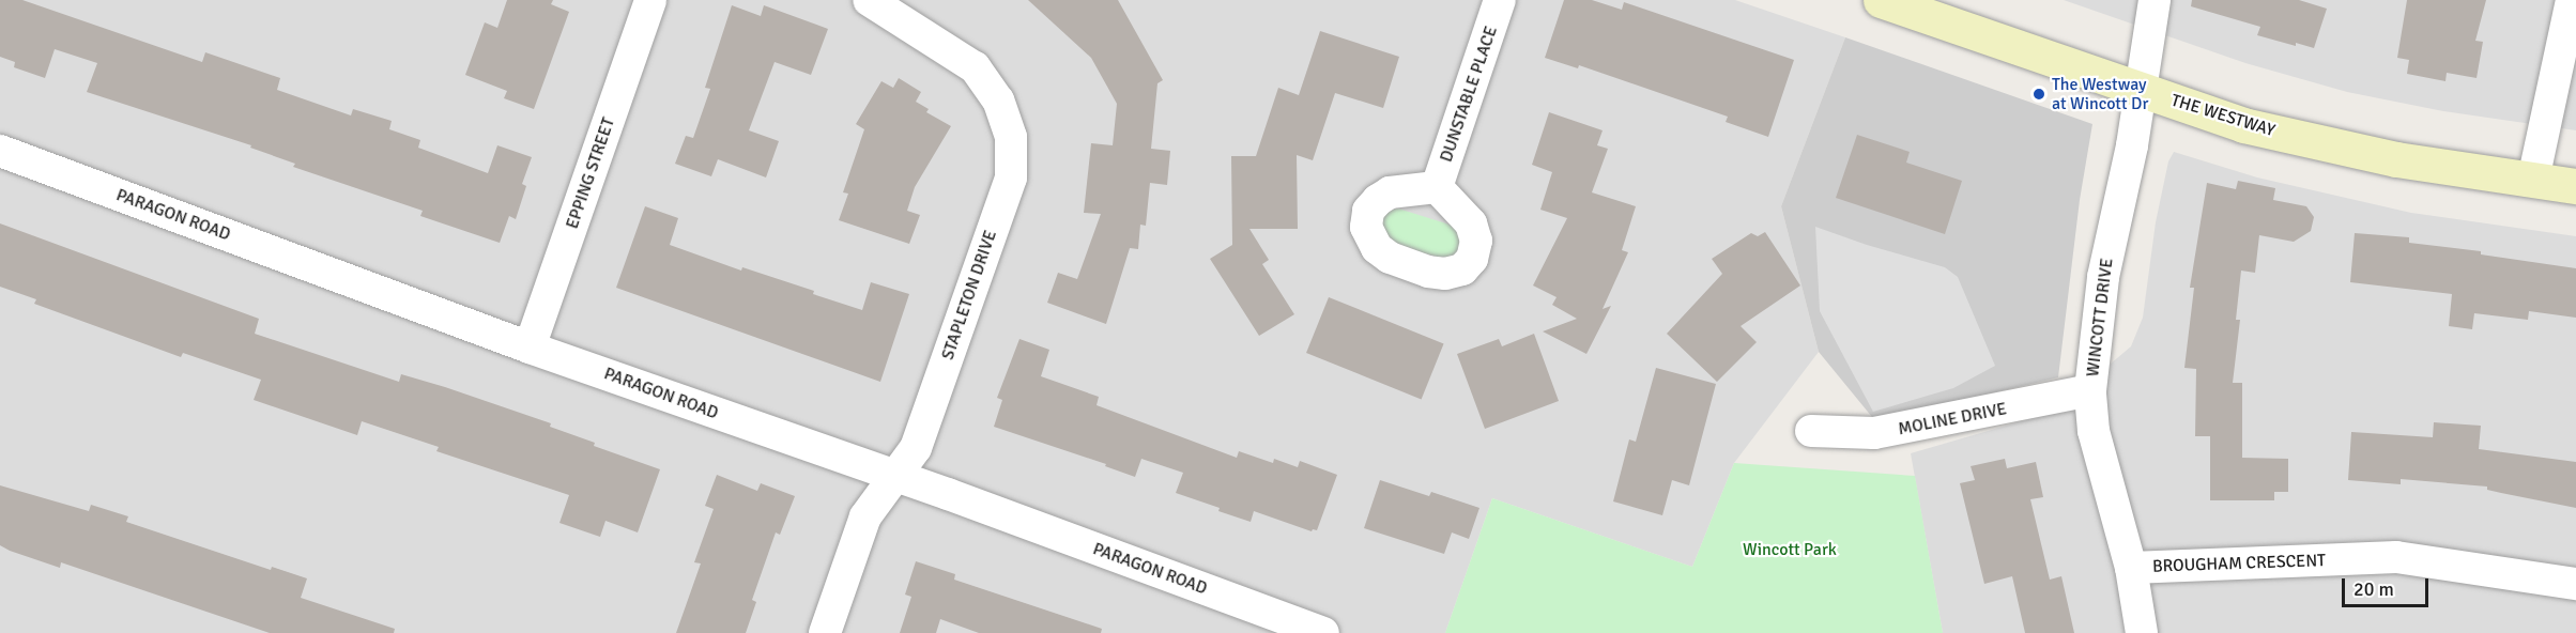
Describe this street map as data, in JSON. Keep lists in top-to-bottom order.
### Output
{
  "streets": {
    "main road": ["THE WESTWAY"],
    "street": [
      "DUNSTABLE PLACE",
      "EPPING STREET",
      "PARAGON ROAD",
      "STAPLETON DRIVE",
      "WINCOTT DRIVE",
      "MOLINE DRIVE",
      "BROUGHAM CRESCENT"
    ]
  },
  "crossings": [
    ["THE WESTWAY", "WINCOTT DRIVE"],
    ["EPPING STREET", "PARAGON ROAD"],
    ["PARAGON ROAD", "STAPLETON DRIVE"],
    ["WINCOTT DRIVE", "MOLINE DRIVE"],
    ["WINCOTT DRIVE", "BROUGHAM CRESCENT"]
  ],
  "parks": ["Wincott Park"],
  "places": ["The Westway at Wincott Dr"],
  "scale_bar": "20 m"
}
